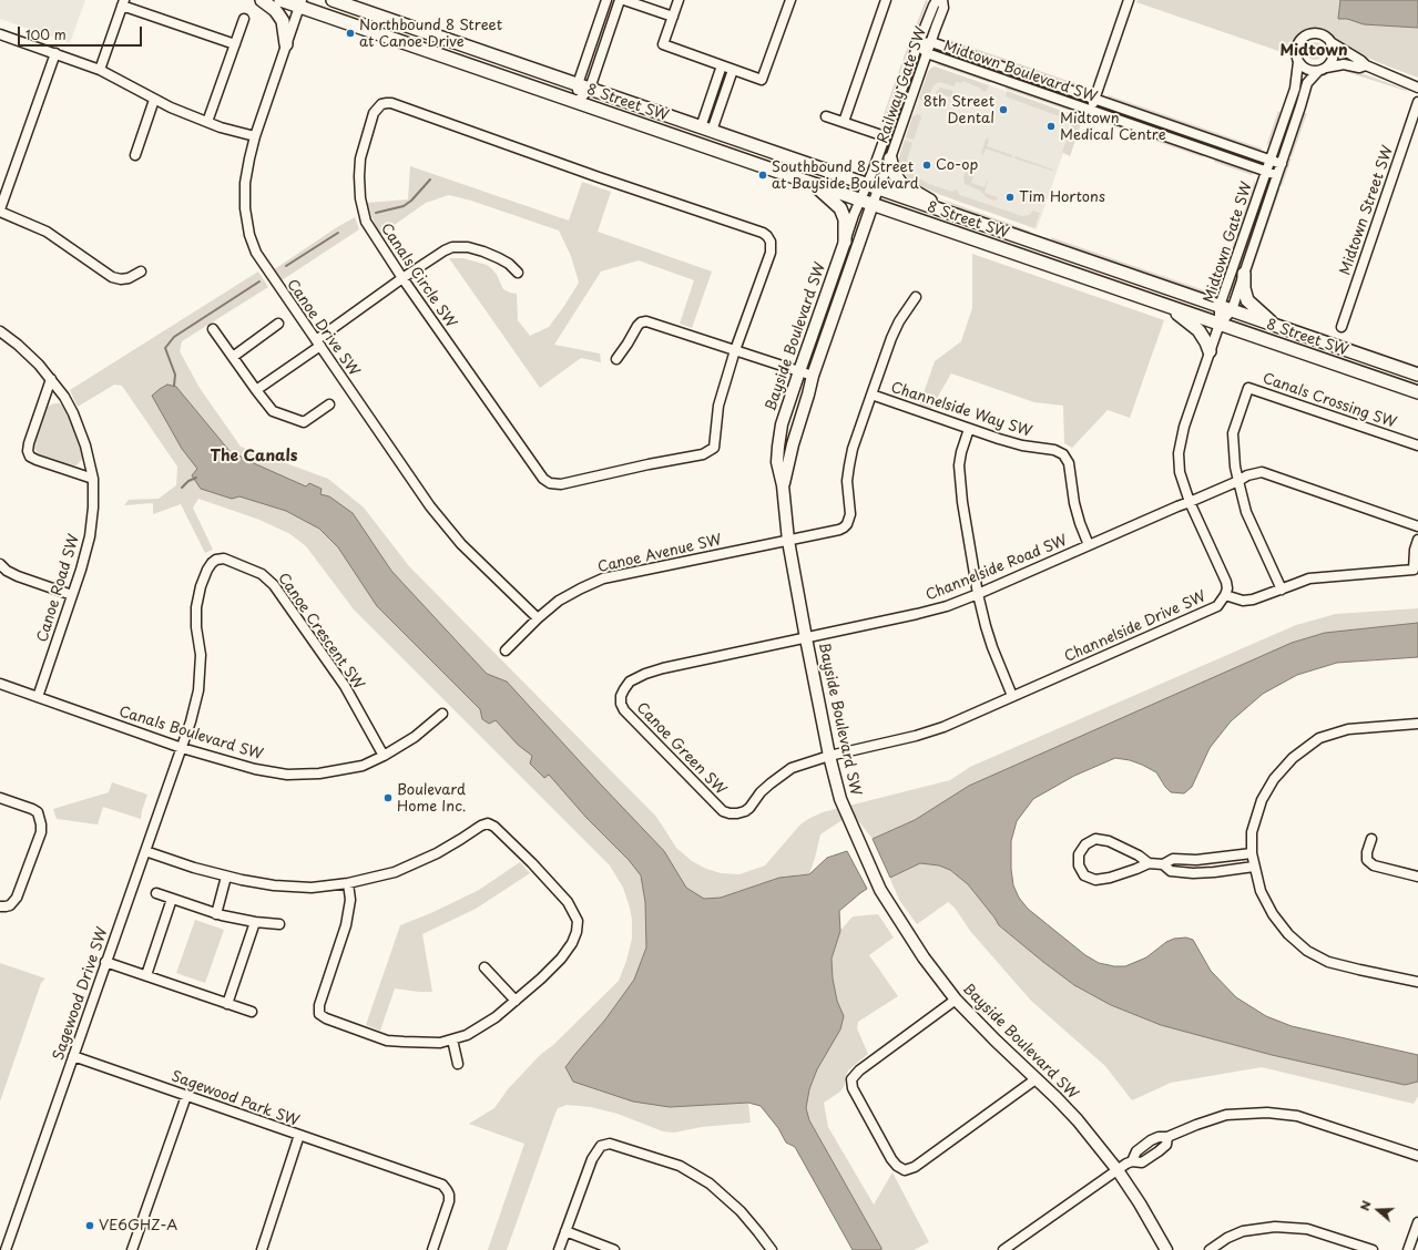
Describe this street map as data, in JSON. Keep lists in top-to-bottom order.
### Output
{
  "streets": {
    "main road": ["8 Street SW"],
    "street": [
      "Midtown Boulevard SW",
      "Railway Gate SW",
      "Midtown Street SW",
      "Midtown Gate SW",
      "Canals Circle SW",
      "Canoe Drive SW",
      "Bayside Boulevard SW",
      "Canals Crossing SW",
      "Channelside Way SW",
      "Canoe Avenue SW",
      "Channelside Road SW",
      "Canoe Road SW",
      "Channelside Drive SW",
      "Canoe Crescent SW",
      "Canals Boulevard SW",
      "Canoe Green SW",
      "Sagewood Drive SW",
      "Sagewood Park SW"
    ]
  },
  "crossings": [
    ["Midtown Boulevard SW", "Railway Gate SW"],
    ["Midtown Boulevard SW", "Midtown Gate SW"],
    ["Railway Gate SW", "8 Street SW"],
    ["Railway Gate SW", "Bayside Boulevard SW"],
    ["8 Street SW", "Midtown Gate SW"],
    ["8 Street SW", "Canoe Drive SW"],
    ["8 Street SW", "Bayside Boulevard SW"],
    ["8 Street SW", "Channelside Drive SW"],
    ["Midtown Gate SW", "Channelside Drive SW"],
    ["Canoe Drive SW", "Canoe Avenue SW"],
    ["Bayside Boulevard SW", "Channelside Way SW"],
    ["Bayside Boulevard SW", "Canoe Avenue SW"],
    ["Bayside Boulevard SW", "Channelside Road SW"],
    ["Bayside Boulevard SW", "Channelside Drive SW"],
    ["Bayside Boulevard SW", "Canoe Green SW"],
    ["Channelside Way SW", "Canoe Avenue SW"],
    ["Channelside Way SW", "Channelside Road SW"],
    ["Channelside Road SW", "Channelside Drive SW"],
    ["Channelside Road SW", "Canoe Green SW"],
    ["Canoe Road SW", "Canals Boulevard SW"],
    ["Channelside Drive SW", "Canoe Green SW"],
    ["Canoe Crescent SW", "Canals Boulevard SW"],
    ["Canoe Crescent SW", "Sagewood Drive SW"],
    ["Canals Boulevard SW", "Sagewood Drive SW"],
    ["Sagewood Drive SW", "Sagewood Park SW"]
  ],
  "districts": ["Midtown", "The Canals"],
  "places": [
    "Northbound 8 Street at Canoe Drive",
    "8th Street Dental",
    "Midtown Medical Centre",
    "Co-op",
    "Southbound 8 Street at Bayside Boulevard",
    "Tim Hortons",
    "Boulevard Home Inc.",
    "VE6GHZ-A"
  ],
  "scale_bar": "100 m",
  "north": "left"
}
